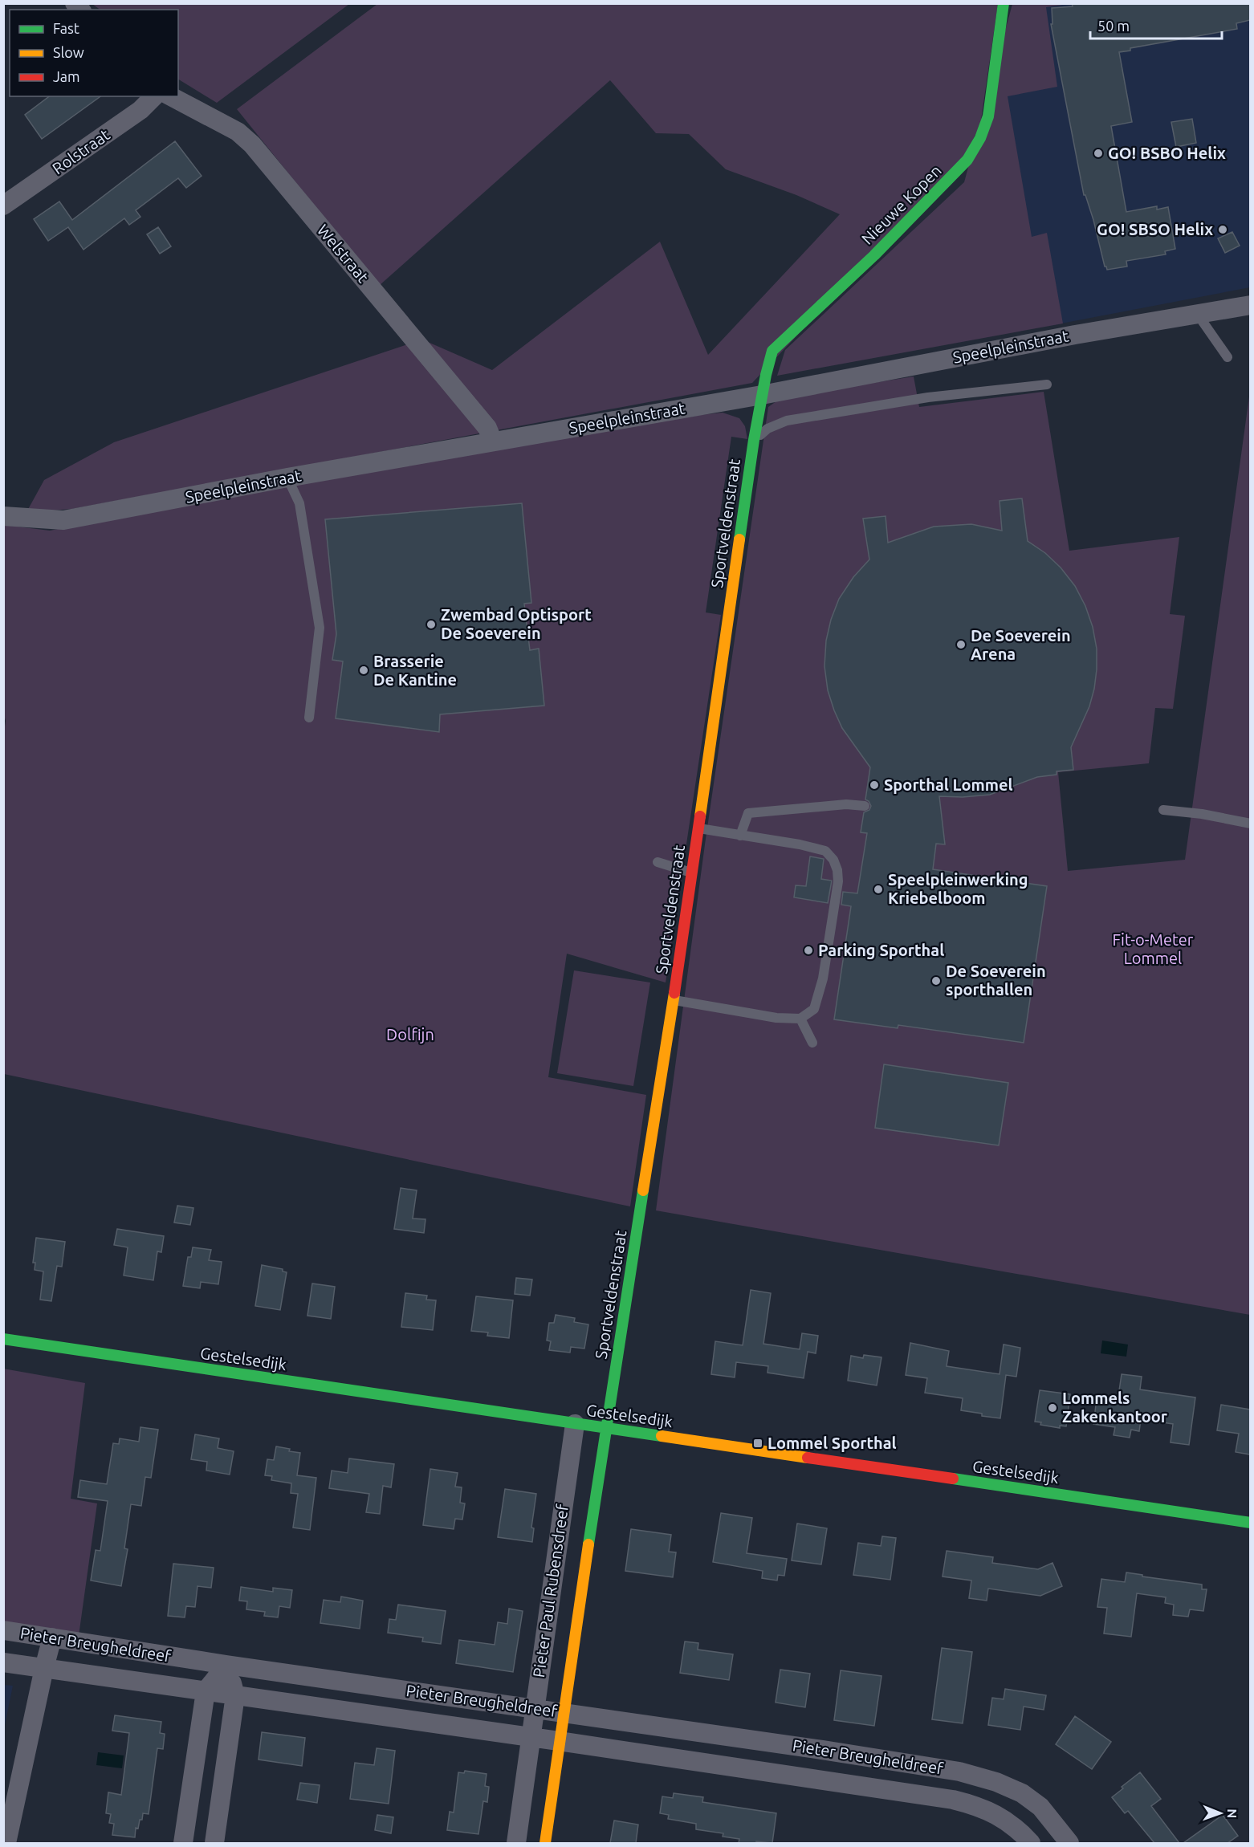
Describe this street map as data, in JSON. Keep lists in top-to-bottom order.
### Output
{
  "streets": {
    "street": [
      "Rolstraat",
      "Nieuwe Kopen",
      "Welstraat",
      "Speelpleinstraat",
      "Sportveldenstraat",
      "Gestelsedijk",
      "Pieter Paul Rubensdreef",
      "Pieter Breugheldreef"
    ]
  },
  "crossings": [
    ["Nieuwe Kopen", "Speelpleinstraat"],
    ["Nieuwe Kopen", "Sportveldenstraat"],
    ["Welstraat", "Speelpleinstraat"],
    ["Speelpleinstraat", "Sportveldenstraat"],
    ["Sportveldenstraat", "Gestelsedijk"],
    ["Sportveldenstraat", "Pieter Paul Rubensdreef"],
    ["Gestelsedijk", "Pieter Paul Rubensdreef"],
    ["Pieter Paul Rubensdreef", "Pieter Breugheldreef"]
  ],
  "parks": ["Fit-o-Meter Lommel", "Dolfijn"],
  "places": {
    "other": [
      "GO! BSBO Helix",
      "GO! SBSO Helix",
      "Zwembad Optisport De Soeverein",
      "De Soeverein Arena",
      "Brasserie De Kantine",
      "Sporthal Lommel",
      "Speelpleinwerking Kriebelboom",
      "Parking Sporthal",
      "De Soeverein sporthallen",
      "Lommels Zakenkantoor"
    ],
    "transit": ["Lommel Sporthal"]
  },
  "legend": ["Fast", "Slow", "Jam"],
  "scale_bar": "50 m",
  "north": "right"
}
